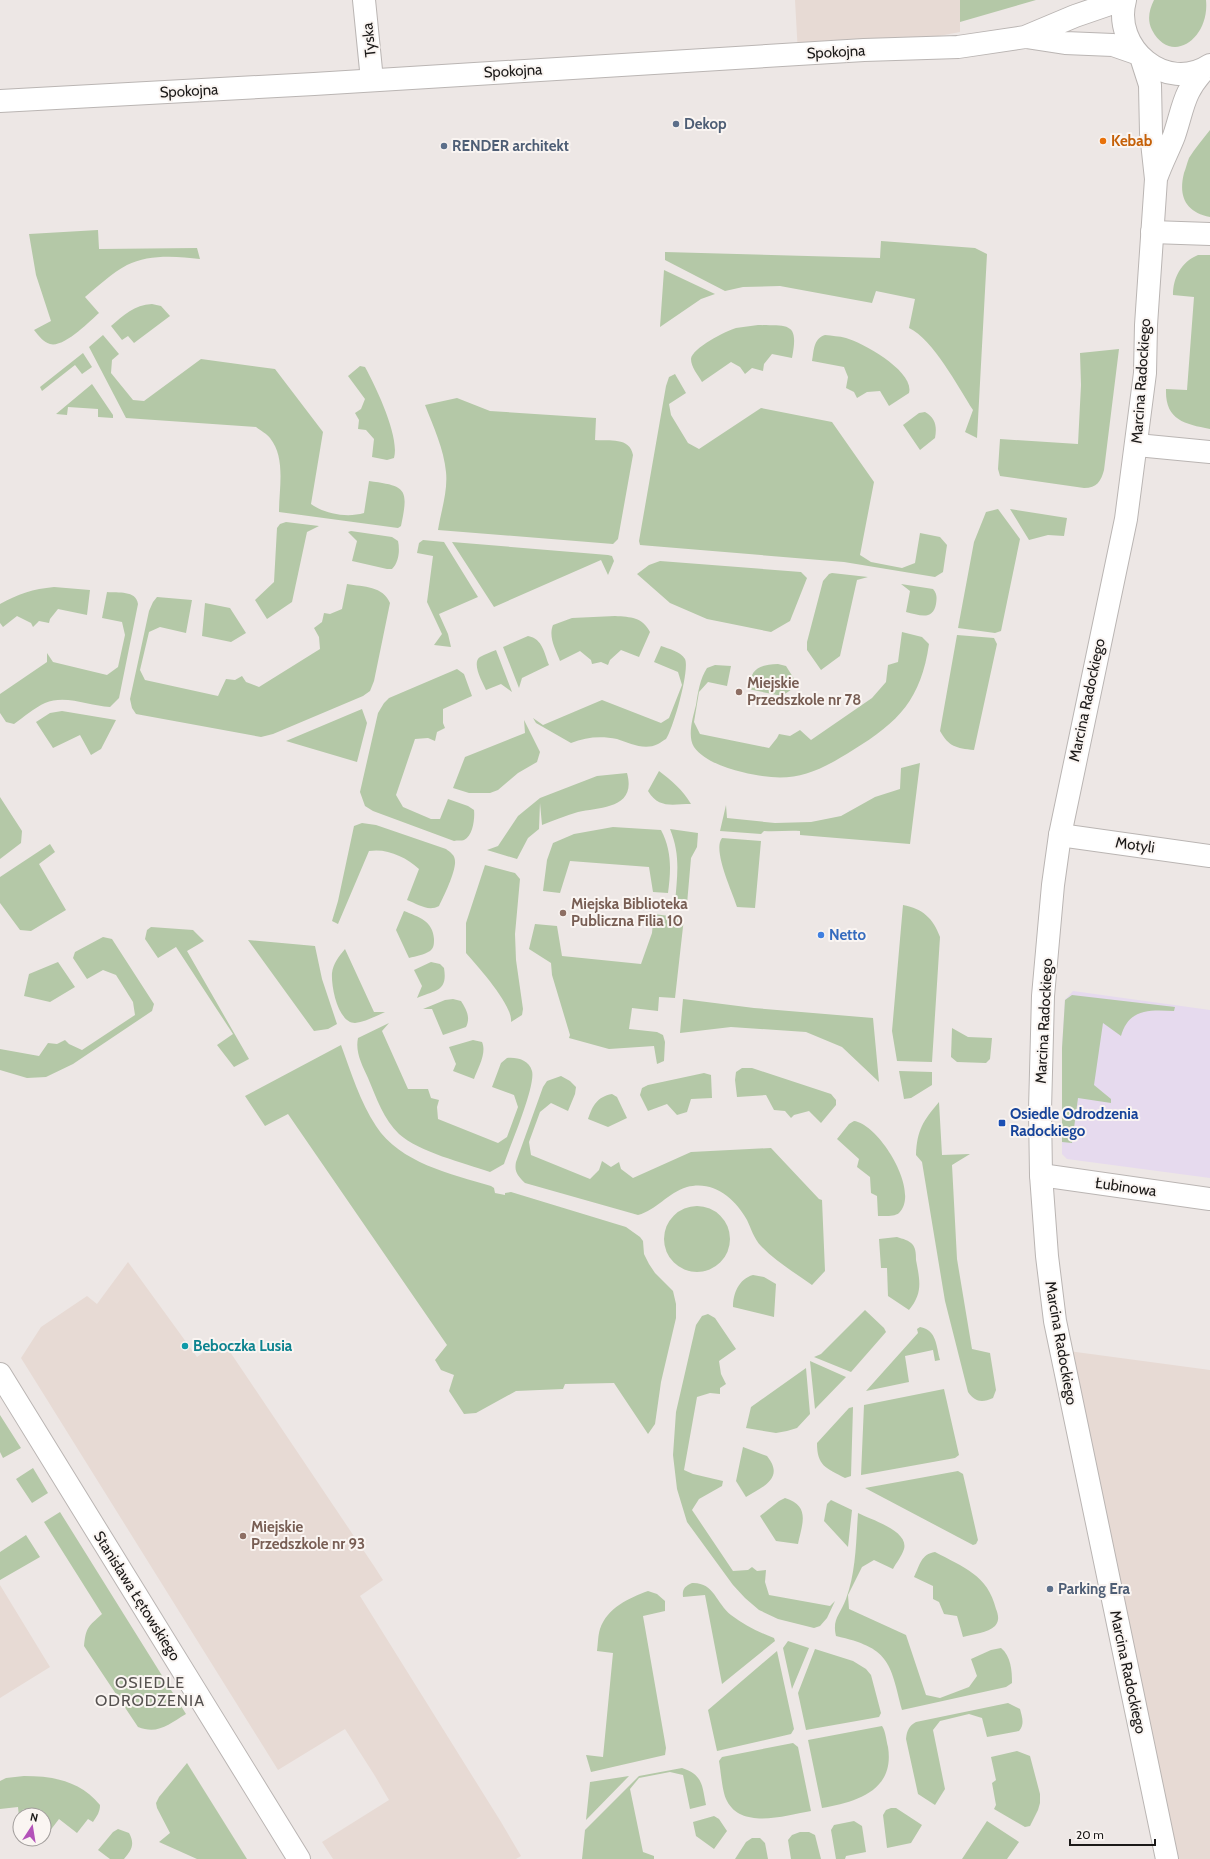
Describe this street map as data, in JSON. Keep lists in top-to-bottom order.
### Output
{
  "streets": {
    "street": [
      "Tyska",
      "Spokojna",
      "Marcina Radockiego",
      "Motyli",
      "Łubinowa",
      "Stanisława Łętowskiego"
    ]
  },
  "crossings": [
    ["Tyska", "Spokojna"],
    ["Spokojna", "Marcina Radockiego"],
    ["Marcina Radockiego", "Motyli"],
    ["Marcina Radockiego", "Łubinowa"]
  ],
  "districts": ["OSIEDLE ODRODZENIA"],
  "places": {
    "other": [
      "Dekop",
      "Kebab",
      "RENDER architekt",
      "Miejskie Przedszkole nr 78",
      "Miejska Biblioteka Publiczna Filia 10",
      "Netto",
      "Beboczka Lusia",
      "Miejskie Przedszkole nr 93",
      "Parking Era"
    ],
    "transit": ["Osiedle Odrodzenia Radockiego"]
  },
  "scale_bar": "20 m",
  "north": "top"
}
